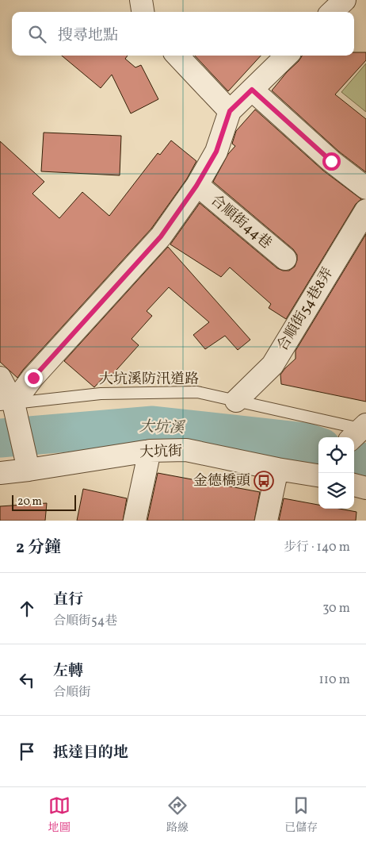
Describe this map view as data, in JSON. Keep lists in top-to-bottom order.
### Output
{
  "streets": {
    "street": ["合順街44巷", "合順街54巷8弄", "大坑街"],
    "lane": ["大坑溪防汛道路"]
  },
  "crossings": [
    ["合順街54巷8弄", "大坑溪防汛道路"]
  ],
  "water": ["大坑溪"],
  "places": {
    "bus stop": ["金德橋頭"]
  },
  "scale_bar": "20 m",
  "page": {
    "search": "搜尋地點",
    "scale": "20 m",
    "heading": ["2 分鐘", "步行 · 140 m"],
    "list": [
      ["直行", "合順街54巷", "30 m"],
      ["左轉", "合順街", "110 m"],
      "抵達目的地"
    ],
    "nav": ["地圖", "路線", "已儲存"]
  }
}
